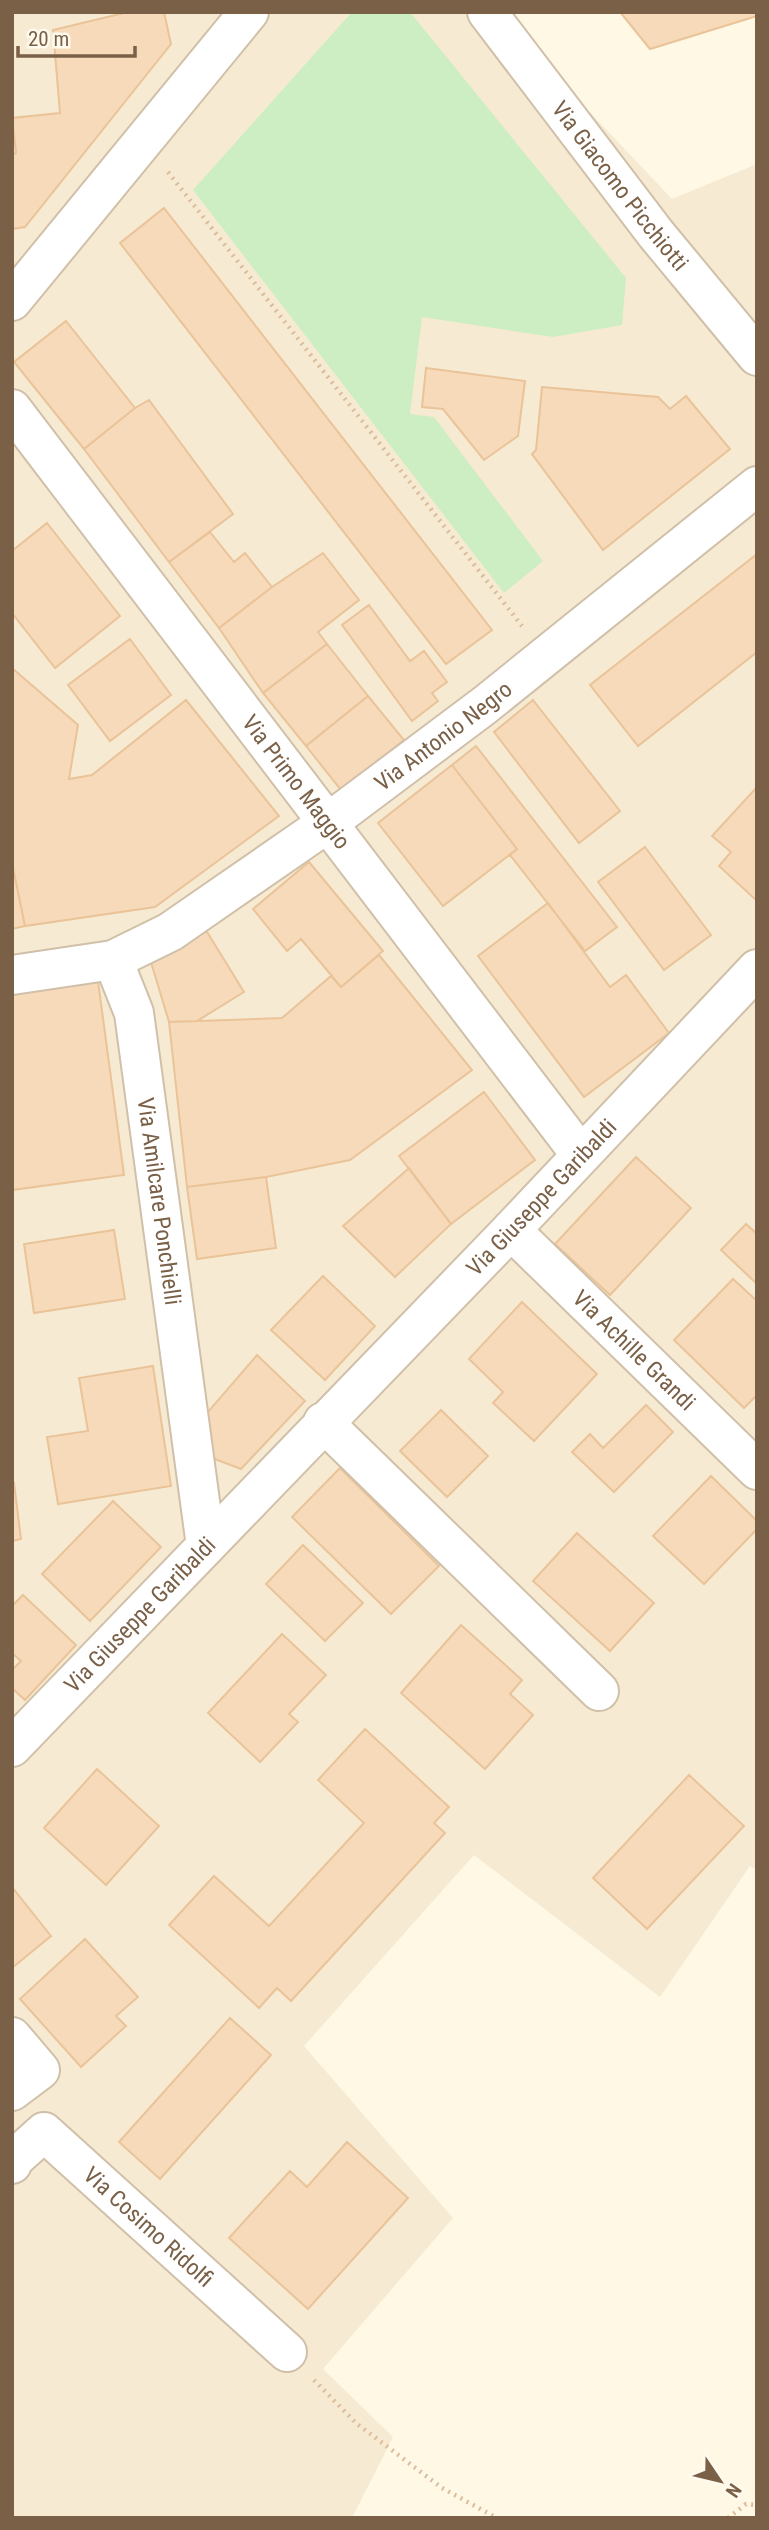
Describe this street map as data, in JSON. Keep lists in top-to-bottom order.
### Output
{
  "streets": {
    "street": [
      "Via Giacomo Picchiotti",
      "Via Antonio Negro",
      "Via Primo Maggio",
      "Via Giuseppe Garibaldi",
      "Via Amilcare Ponchielli",
      "Via Achille Grandi",
      "Via Cosimo Ridolfi"
    ]
  },
  "crossings": [
    ["Via Antonio Negro", "Via Primo Maggio"],
    ["Via Antonio Negro", "Via Amilcare Ponchielli"],
    ["Via Primo Maggio", "Via Giuseppe Garibaldi"],
    ["Via Giuseppe Garibaldi", "Via Amilcare Ponchielli"],
    ["Via Giuseppe Garibaldi", "Via Achille Grandi"]
  ],
  "scale_bar": "20 m",
  "north": "bottom right"
}
